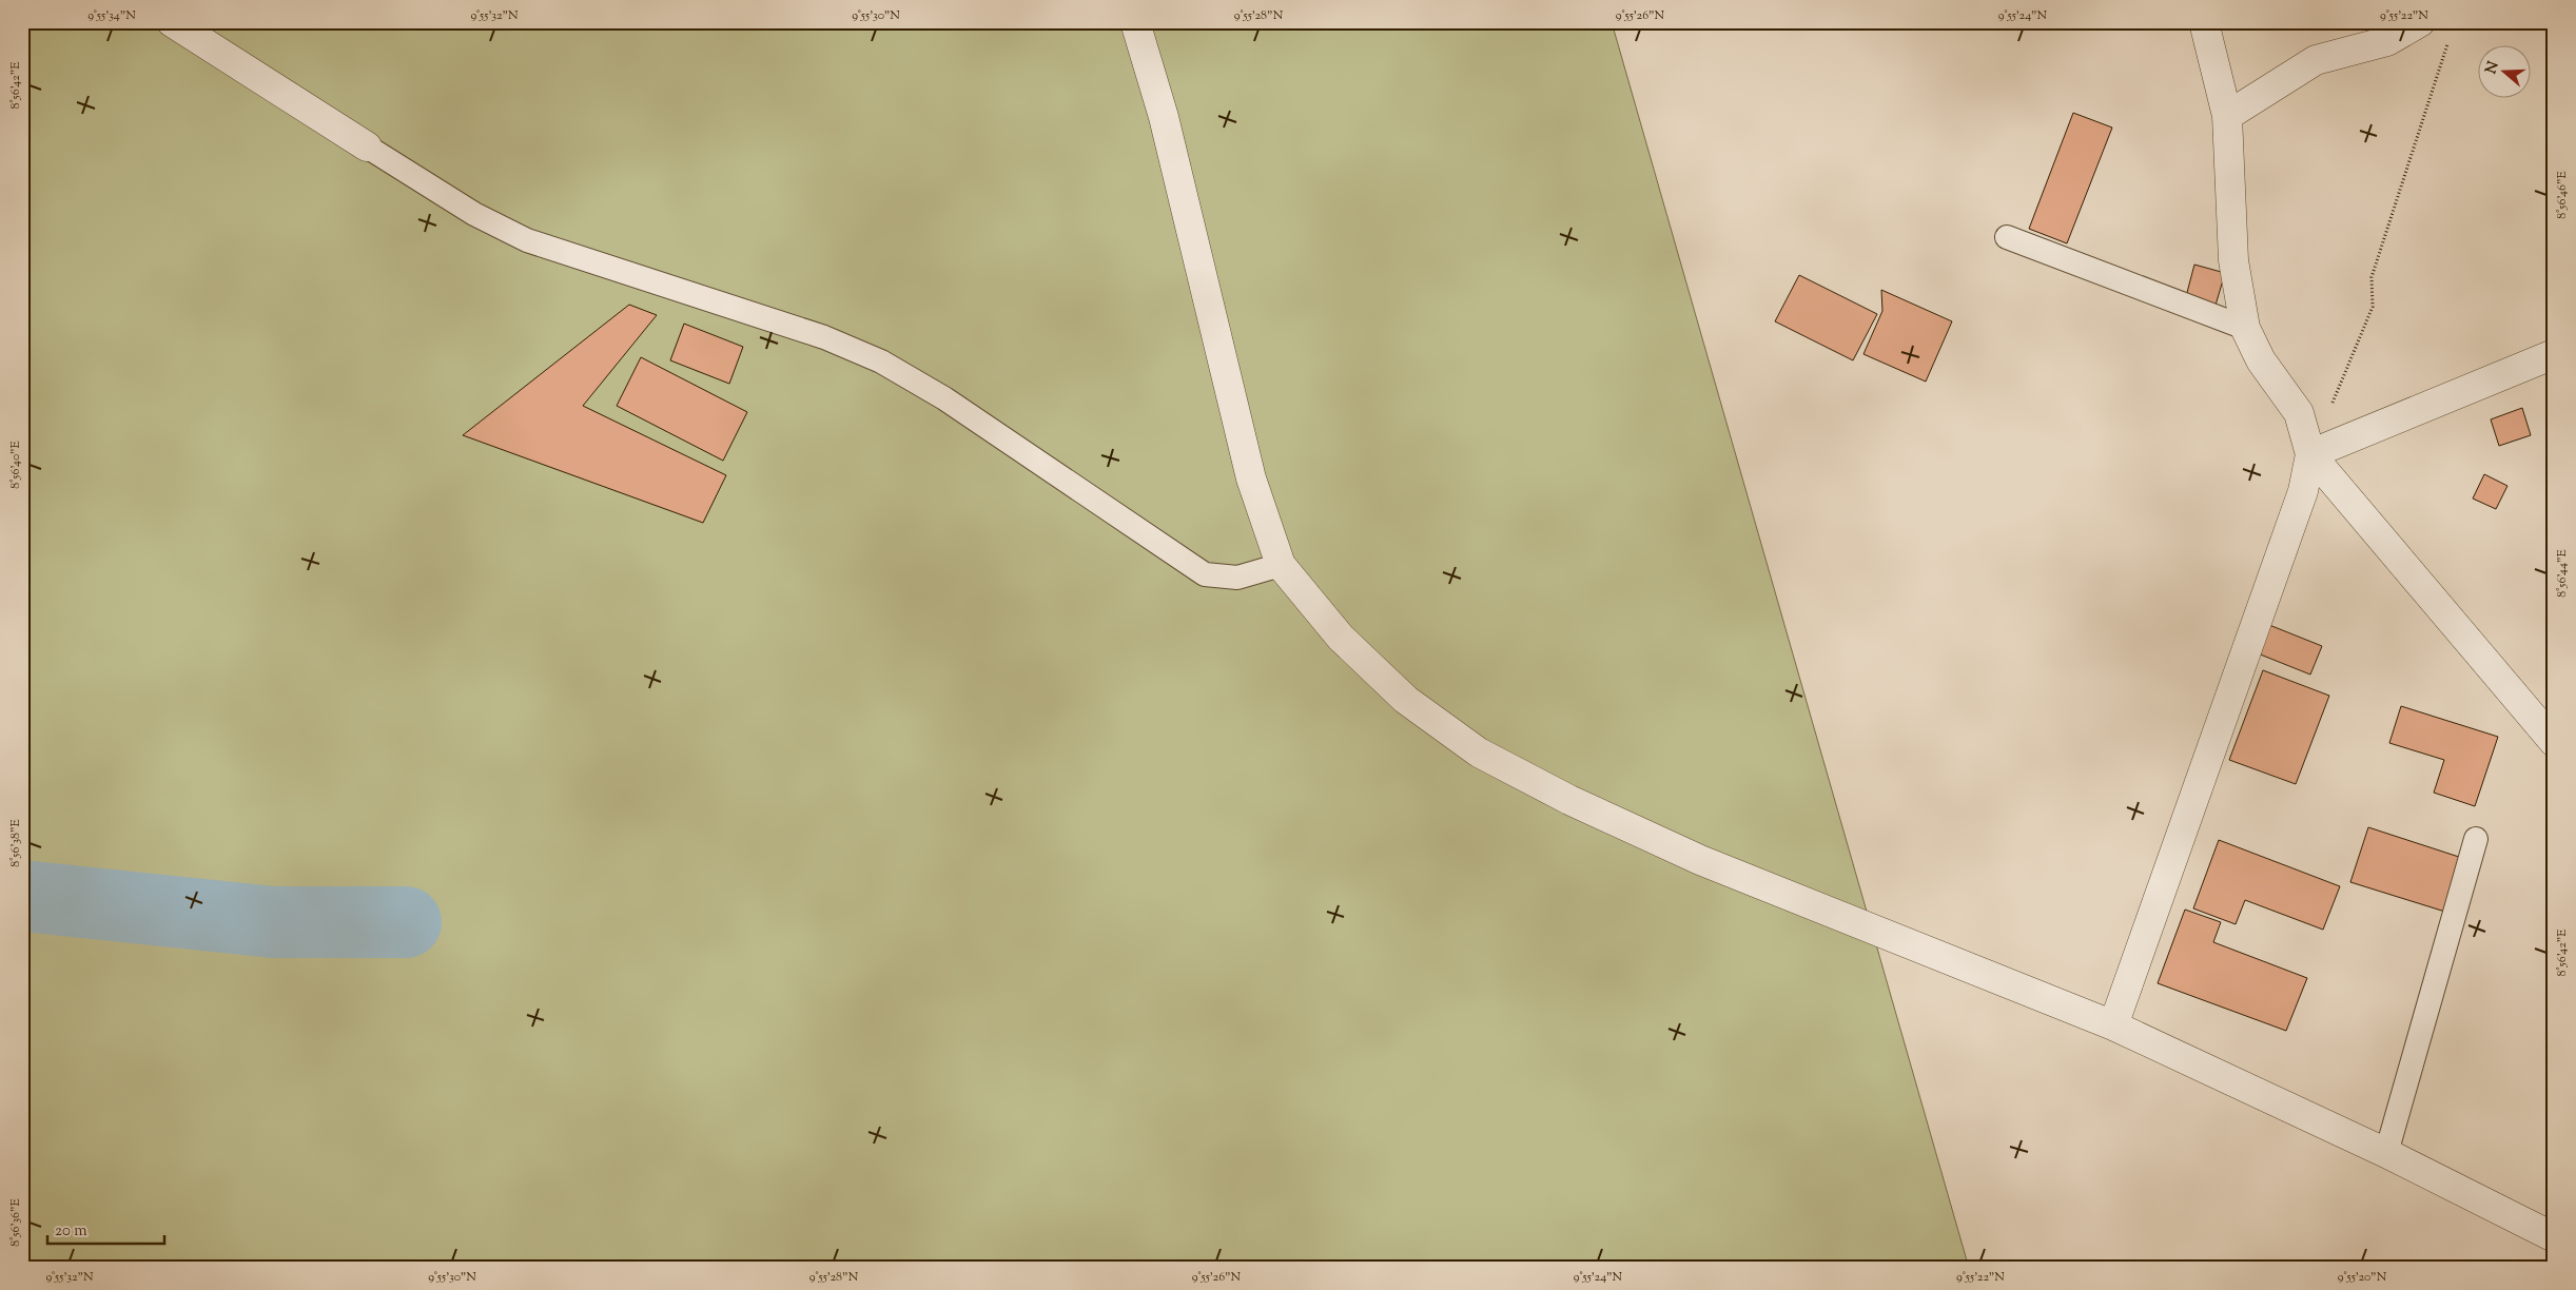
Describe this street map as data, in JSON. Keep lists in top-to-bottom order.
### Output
{
  "scale_bar": "20 m",
  "north": "left",
  "coordinates": [
    "9°55'34\"N",
    "9°55'32\"N",
    "9°55'30\"N",
    "9°55'28\"N",
    "9°55'26\"N",
    "9°55'24\"N",
    "9°55'22\"N",
    "8°56'42\"E",
    "8°56'46\"E",
    "8°56'40\"E",
    "8°56'44\"E",
    "8°56'38\"E",
    "8°56'36\"E",
    "9°55'20\"N"
  ]
}
